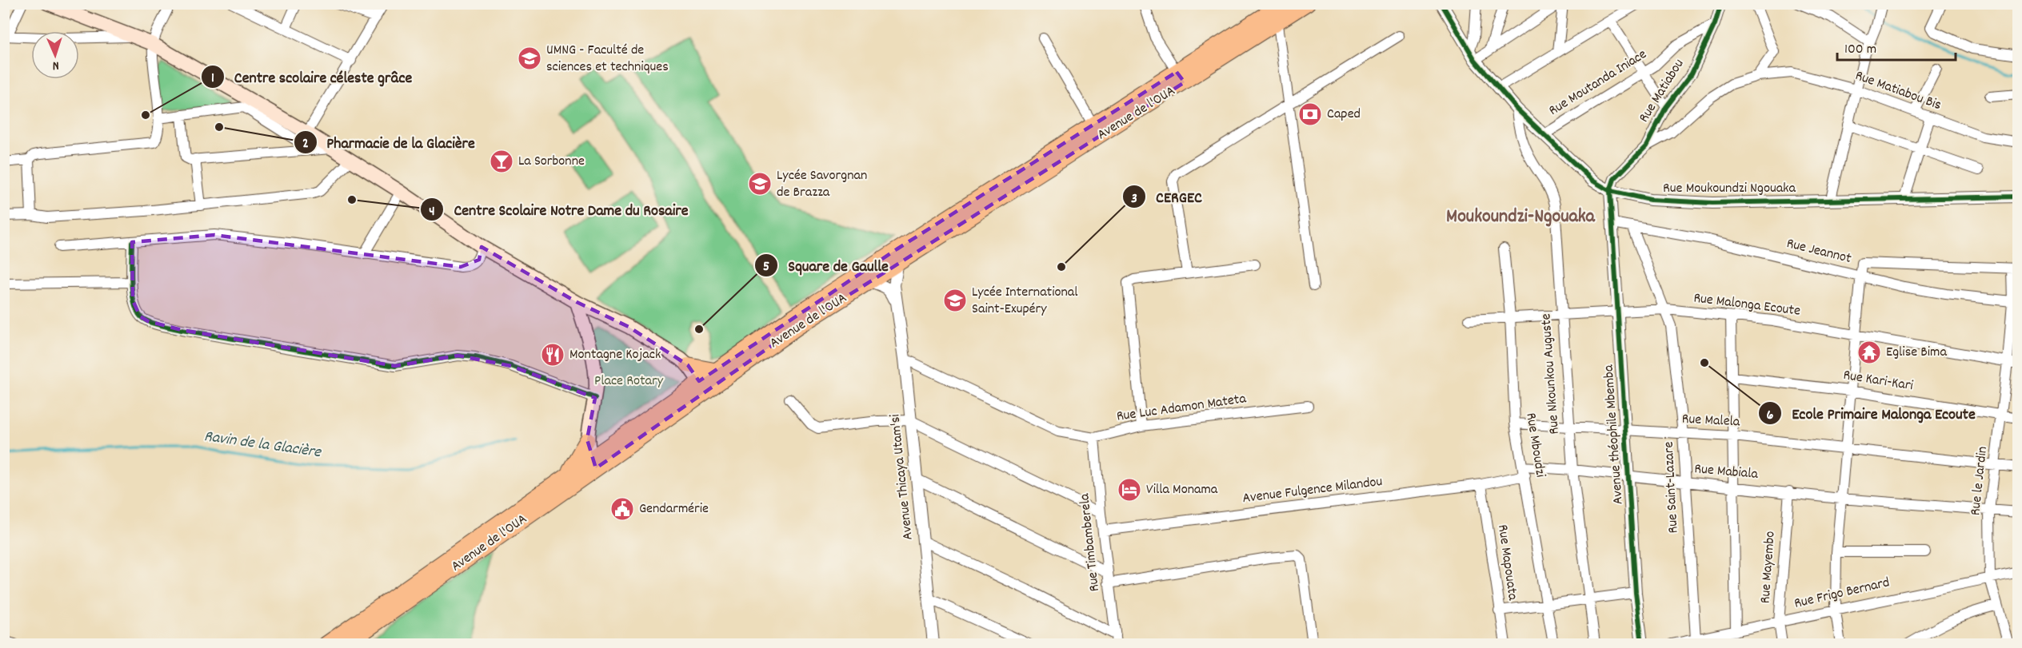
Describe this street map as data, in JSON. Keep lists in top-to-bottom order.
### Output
{
  "streets": {
    "main road": ["Avenue de l'OUA"],
    "street": [
      "Rue Moutanda Iniace",
      "Rue Matiabou",
      "Rue Matiabou Bis",
      "Rue Moukoundzi Ngouaka",
      "Rue Jeannot",
      "Rue Malonga Ecoute",
      "Rue Nkounkou Auguste",
      "Rue Kari-Kari",
      "Rue Luc Adamon Mateta",
      "Rue Malela",
      "Avenue théophile Mbemba",
      "Rue Mboudzi",
      "Rue Mabiala",
      "Avenue Thicaya Utam'si",
      "Rue le Jardin",
      "Rue Saint-Lazare",
      "Avenue Fulgence Milandou",
      "Rue Timbamberela",
      "Rue Mapouata",
      "Rue Mayembo",
      "Rue Frigo Bernard"
    ]
  },
  "crossings": [
    ["Rue Moutanda Iniace", "Rue Matiabou"],
    ["Rue Moutanda Iniace", "Rue Moukoundzi Ngouaka"],
    ["Rue Matiabou", "Rue Matiabou Bis"],
    ["Rue Matiabou", "Rue Moukoundzi Ngouaka"],
    ["Rue Matiabou", "Avenue théophile Mbemba"],
    ["Avenue de l'OUA", "Avenue Thicaya Utam'si"],
    ["Rue Moukoundzi Ngouaka", "Rue Nkounkou Auguste"],
    ["Rue Moukoundzi Ngouaka", "Avenue théophile Mbemba"],
    ["Rue Jeannot", "Avenue théophile Mbemba"],
    ["Rue Jeannot", "Rue le Jardin"],
    ["Rue Jeannot", "Rue Saint-Lazare"],
    ["Rue Malonga Ecoute", "Rue Nkounkou Auguste"],
    ["Rue Malonga Ecoute", "Avenue théophile Mbemba"],
    ["Rue Malonga Ecoute", "Rue Mboudzi"],
    ["Rue Malonga Ecoute", "Rue le Jardin"],
    ["Rue Malonga Ecoute", "Rue Saint-Lazare"],
    ["Rue Nkounkou Auguste", "Rue Malela"],
    ["Rue Nkounkou Auguste", "Rue Mabiala"],
    ["Rue Kari-Kari", "Rue le Jardin"],
    ["Rue Luc Adamon Mateta", "Avenue Thicaya Utam'si"],
    ["Rue Luc Adamon Mateta", "Rue Timbamberela"],
    ["Rue Malela", "Avenue théophile Mbemba"],
    ["Rue Malela", "Rue Mboudzi"],
    ["Rue Malela", "Rue le Jardin"],
    ["Rue Malela", "Rue Saint-Lazare"],
    ["Avenue théophile Mbemba", "Rue Mabiala"],
    ["Rue Mboudzi", "Rue Mabiala"],
    ["Rue Mboudzi", "Avenue Fulgence Milandou"],
    ["Rue Mabiala", "Rue le Jardin"],
    ["Rue Mabiala", "Rue Saint-Lazare"],
    ["Rue Mabiala", "Avenue Fulgence Milandou"],
    ["Rue Mabiala", "Rue Mayembo"],
    ["Rue le Jardin", "Rue Frigo Bernard"],
    ["Rue Saint-Lazare", "Rue Frigo Bernard"],
    ["Avenue Fulgence Milandou", "Rue Timbamberela"],
    ["Avenue Fulgence Milandou", "Rue Mapouata"],
    ["Rue Mayembo", "Rue Frigo Bernard"]
  ],
  "districts": ["Moukoundzi-Ngouaka"],
  "water": ["Ravin de la Glacière"],
  "parks": ["Place Rotary"],
  "places": {
    "school or university": ["UMNG - Faculté de sciences et techniques", "Lycée Savorgnan de Brazza", "Lycée International Saint-Exupéry"],
    "bank": ["Caped"],
    "other": [
      "Centre scolaire céleste grâce",
      "Pharmacie de la Glacière",
      "Centre Scolaire Notre Dame du Rosaire",
      "CERGEC",
      "Square de Gaulle",
      "Ecole Primaire Malonga Ecoute"
    ],
    "bar": ["La Sorbonne"],
    "temple": ["Eglise Bima"],
    "restaurant": ["Montagne Kojack"],
    "hotel": ["Villa Monama"],
    "public building": ["Gendarmérie"]
  },
  "scale_bar": "100 m",
  "north": "bottom"
}
